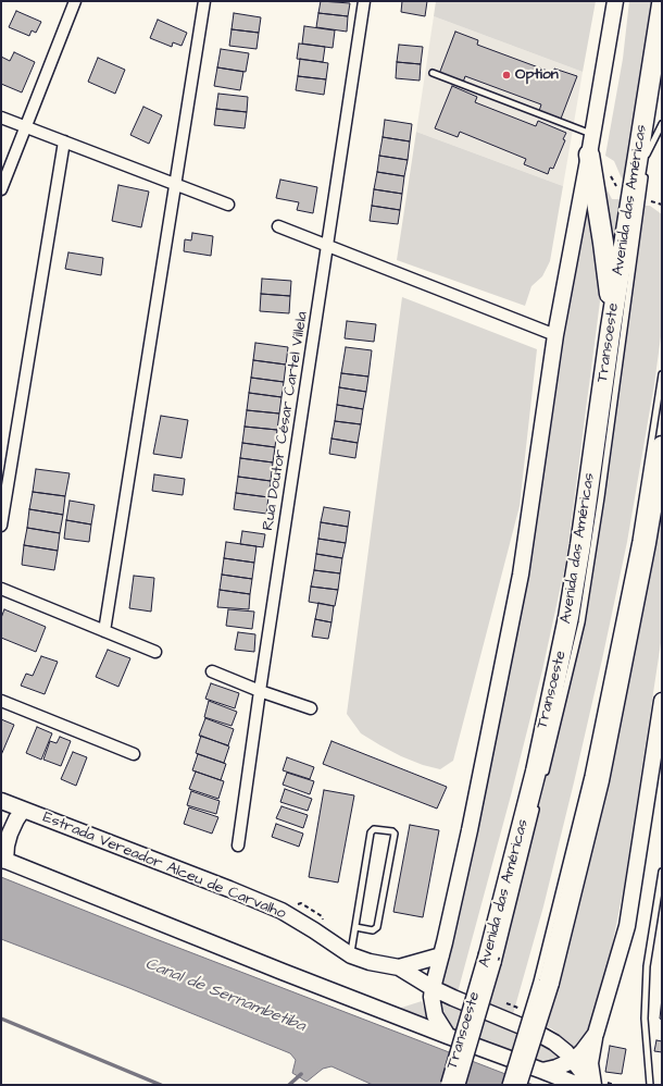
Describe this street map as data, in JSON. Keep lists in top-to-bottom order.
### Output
{
  "streets": {
    "highway": ["Avenida das Américas"],
    "main road": ["Estrada Vereador Alceu de Carvalho"],
    "street": ["Rua Doutor César Cartel Villela"],
    "lane": ["Transoeste"]
  },
  "crossings": [
    ["Avenida das Américas", "Transoeste"]
  ],
  "water": ["Canal de Sernambetiba"],
  "places": ["Option"]
}
